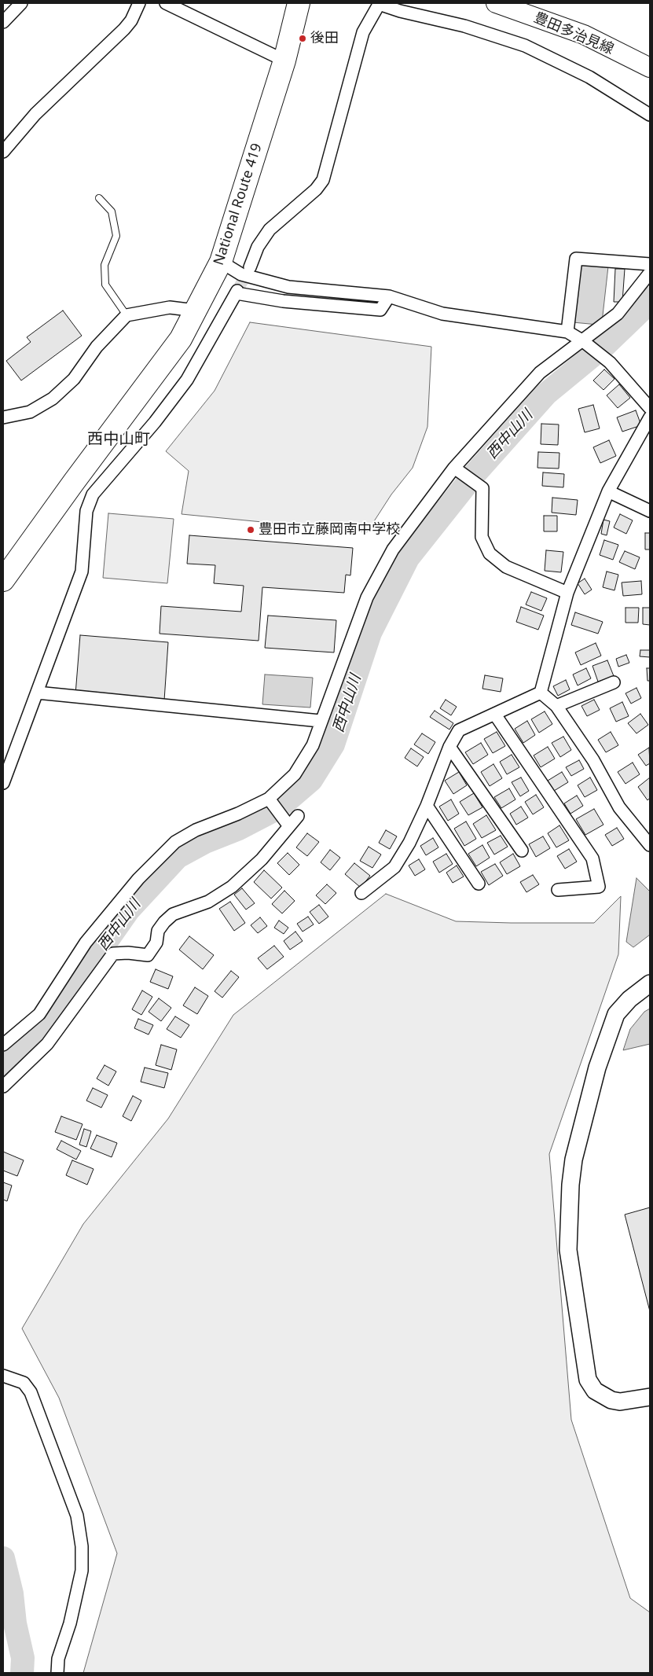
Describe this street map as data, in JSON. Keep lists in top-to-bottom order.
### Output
{
  "streets": {
    "highway": ["National Route 419"],
    "main road": ["豊田多治見線"]
  },
  "districts": ["西中山町"],
  "water": ["西中山川"],
  "places": ["後田", "豊田市立藤岡南中学校"]
}
